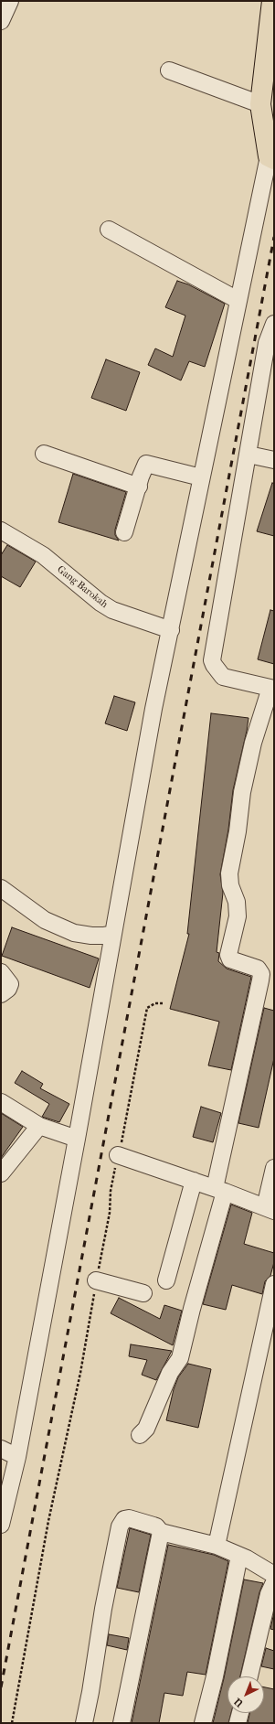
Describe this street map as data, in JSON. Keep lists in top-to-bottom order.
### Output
{
  "streets": {
    "street": ["Gang Barokah"]
  },
  "north": "bottom left"
}
